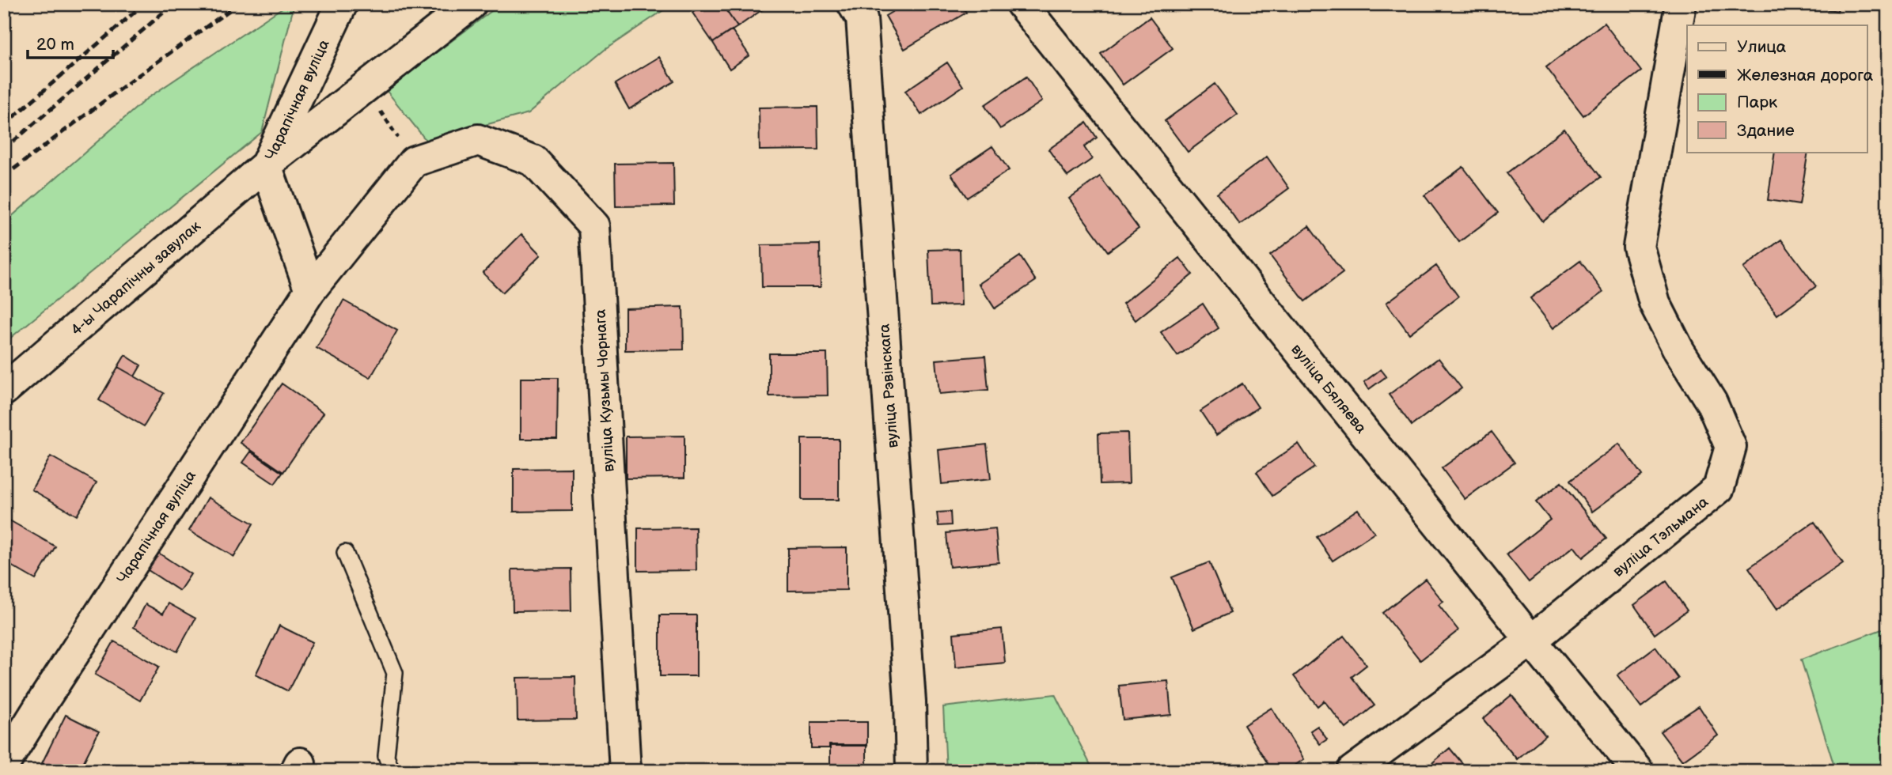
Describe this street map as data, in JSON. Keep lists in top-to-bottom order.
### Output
{
  "streets": {
    "street": [
      "Чарапічная вуліца",
      "4-ы Чарапічны завулак",
      "вуліца Рэвінскага",
      "вуліца Бяляева",
      "вуліца Кузьмы Чорнага",
      "вуліца Тэльмана"
    ]
  },
  "crossings": [
    ["Чарапічная вуліца", "4-ы Чарапічны завулак"],
    ["Чарапічная вуліца", "вуліца Кузьмы Чорнага"],
    ["вуліца Бяляева", "вуліца Тэльмана"]
  ],
  "legend": [
    "Улица",
    "Железная дорога",
    "Парк",
    "Здание"
  ],
  "scale_bar": "20 m"
}
